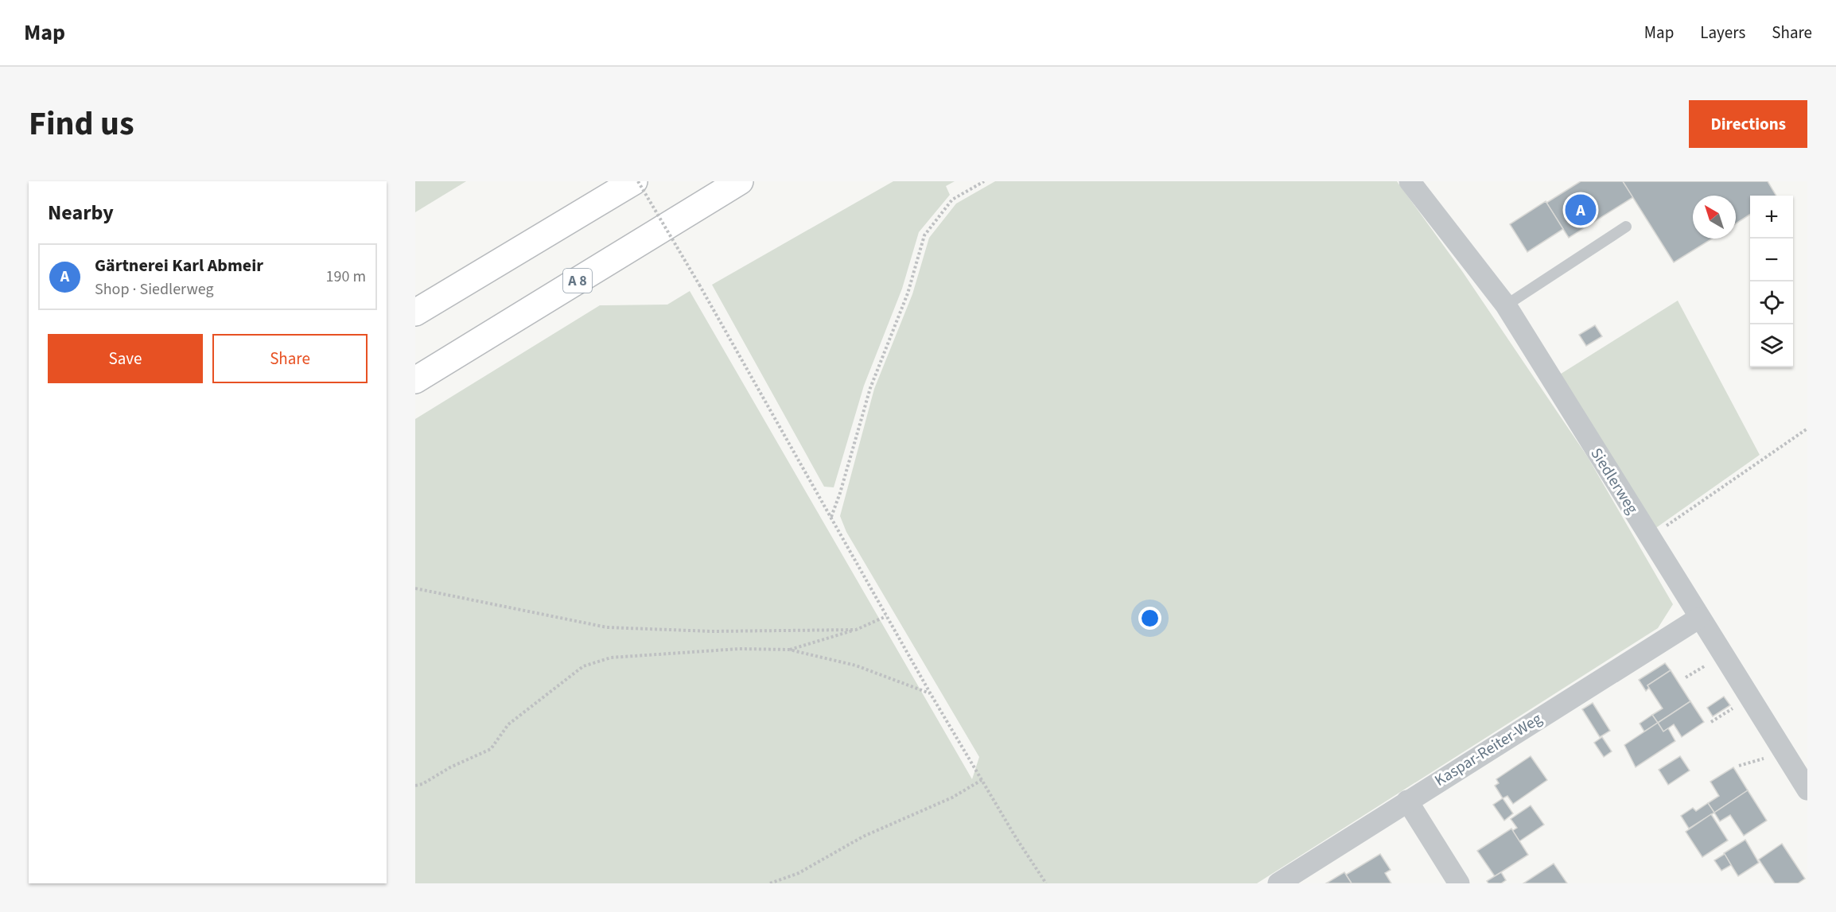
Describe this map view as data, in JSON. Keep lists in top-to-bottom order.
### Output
{
  "streets": {
    "highway": ["A 8"],
    "street": ["Siedlerweg", "Kaspar-Reiter-Weg"]
  },
  "crossings": [
    ["Siedlerweg", "Kaspar-Reiter-Weg"]
  ],
  "north": "top left",
  "page": {
    "header": "Map",
    "nav": ["Map", "Layers", "Share"],
    "title": "Find us",
    "buttons": [
      "Directions",
      ["Save", "Share"]
    ],
    "heading": "Nearby",
    "pins": "A",
    "map_buttons": ["+", "−"],
    "list": [
      {
        "mark": "A",
        "name": "Gärtnerei Karl Abmeir",
        "note": "Shop · Siedlerweg",
        "value": "190 m"
      }
    ]
  }
}
